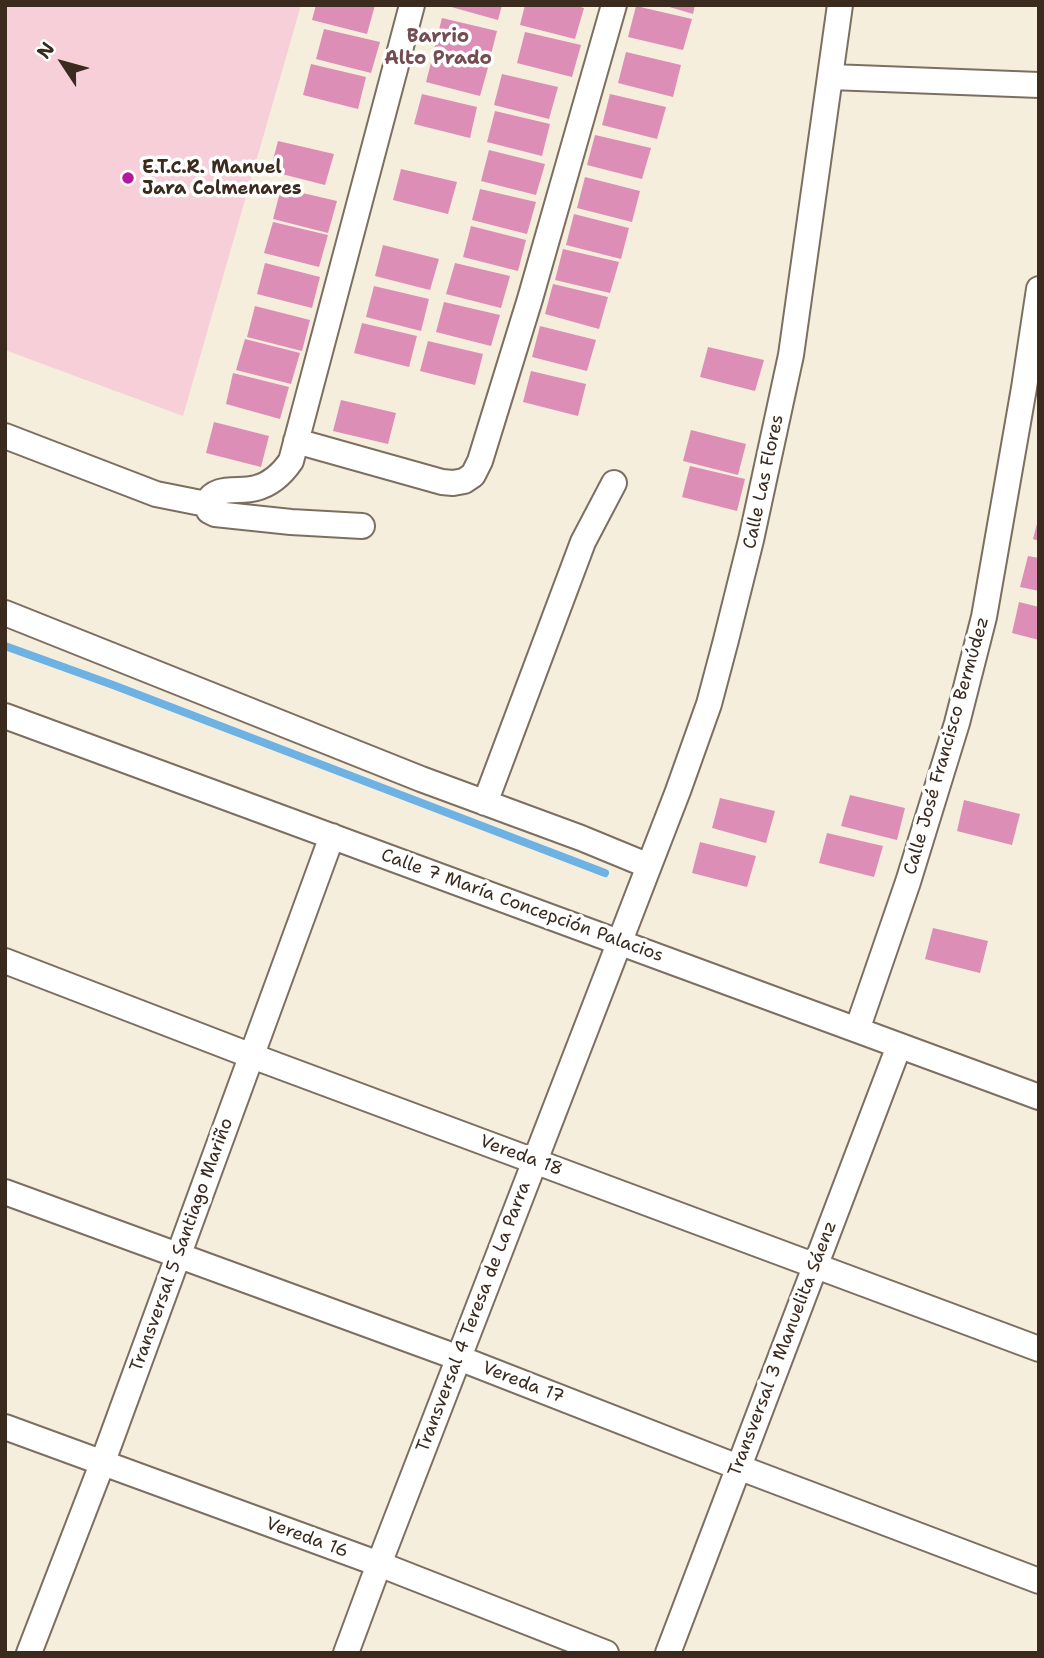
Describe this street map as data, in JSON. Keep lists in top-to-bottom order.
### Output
{
  "streets": {
    "street": [
      "Calle Las Flores",
      "Calle José Francisco Bermúdez",
      "Calle 7 María Concepción Palacios",
      "Vereda 18",
      "Transversal 5 Santiago Mariño",
      "Transversal 4 Teresa de La Parra",
      "Transversal 3 Manuelita Sáenz",
      "Vereda 17",
      "Vereda 16"
    ]
  },
  "crossings": [
    ["Calle Las Flores", "Calle 7 María Concepción Palacios"],
    ["Calle Las Flores", "Transversal 4 Teresa de La Parra"],
    ["Calle José Francisco Bermúdez", "Calle 7 María Concepción Palacios"],
    ["Calle 7 María Concepción Palacios", "Transversal 5 Santiago Mariño"],
    ["Calle 7 María Concepción Palacios", "Transversal 4 Teresa de La Parra"],
    ["Calle 7 María Concepción Palacios", "Transversal 3 Manuelita Sáenz"],
    ["Vereda 18", "Transversal 5 Santiago Mariño"],
    ["Vereda 18", "Transversal 4 Teresa de La Parra"],
    ["Vereda 18", "Transversal 3 Manuelita Sáenz"],
    ["Transversal 5 Santiago Mariño", "Vereda 17"],
    ["Transversal 5 Santiago Mariño", "Vereda 16"],
    ["Transversal 4 Teresa de La Parra", "Vereda 17"],
    ["Transversal 4 Teresa de La Parra", "Vereda 16"],
    ["Transversal 3 Manuelita Sáenz", "Vereda 17"]
  ],
  "districts": ["Barrio Alto Prado"],
  "places": ["E.T.C.R. Manuel Jara Colmenares"],
  "north": "top left"
}
